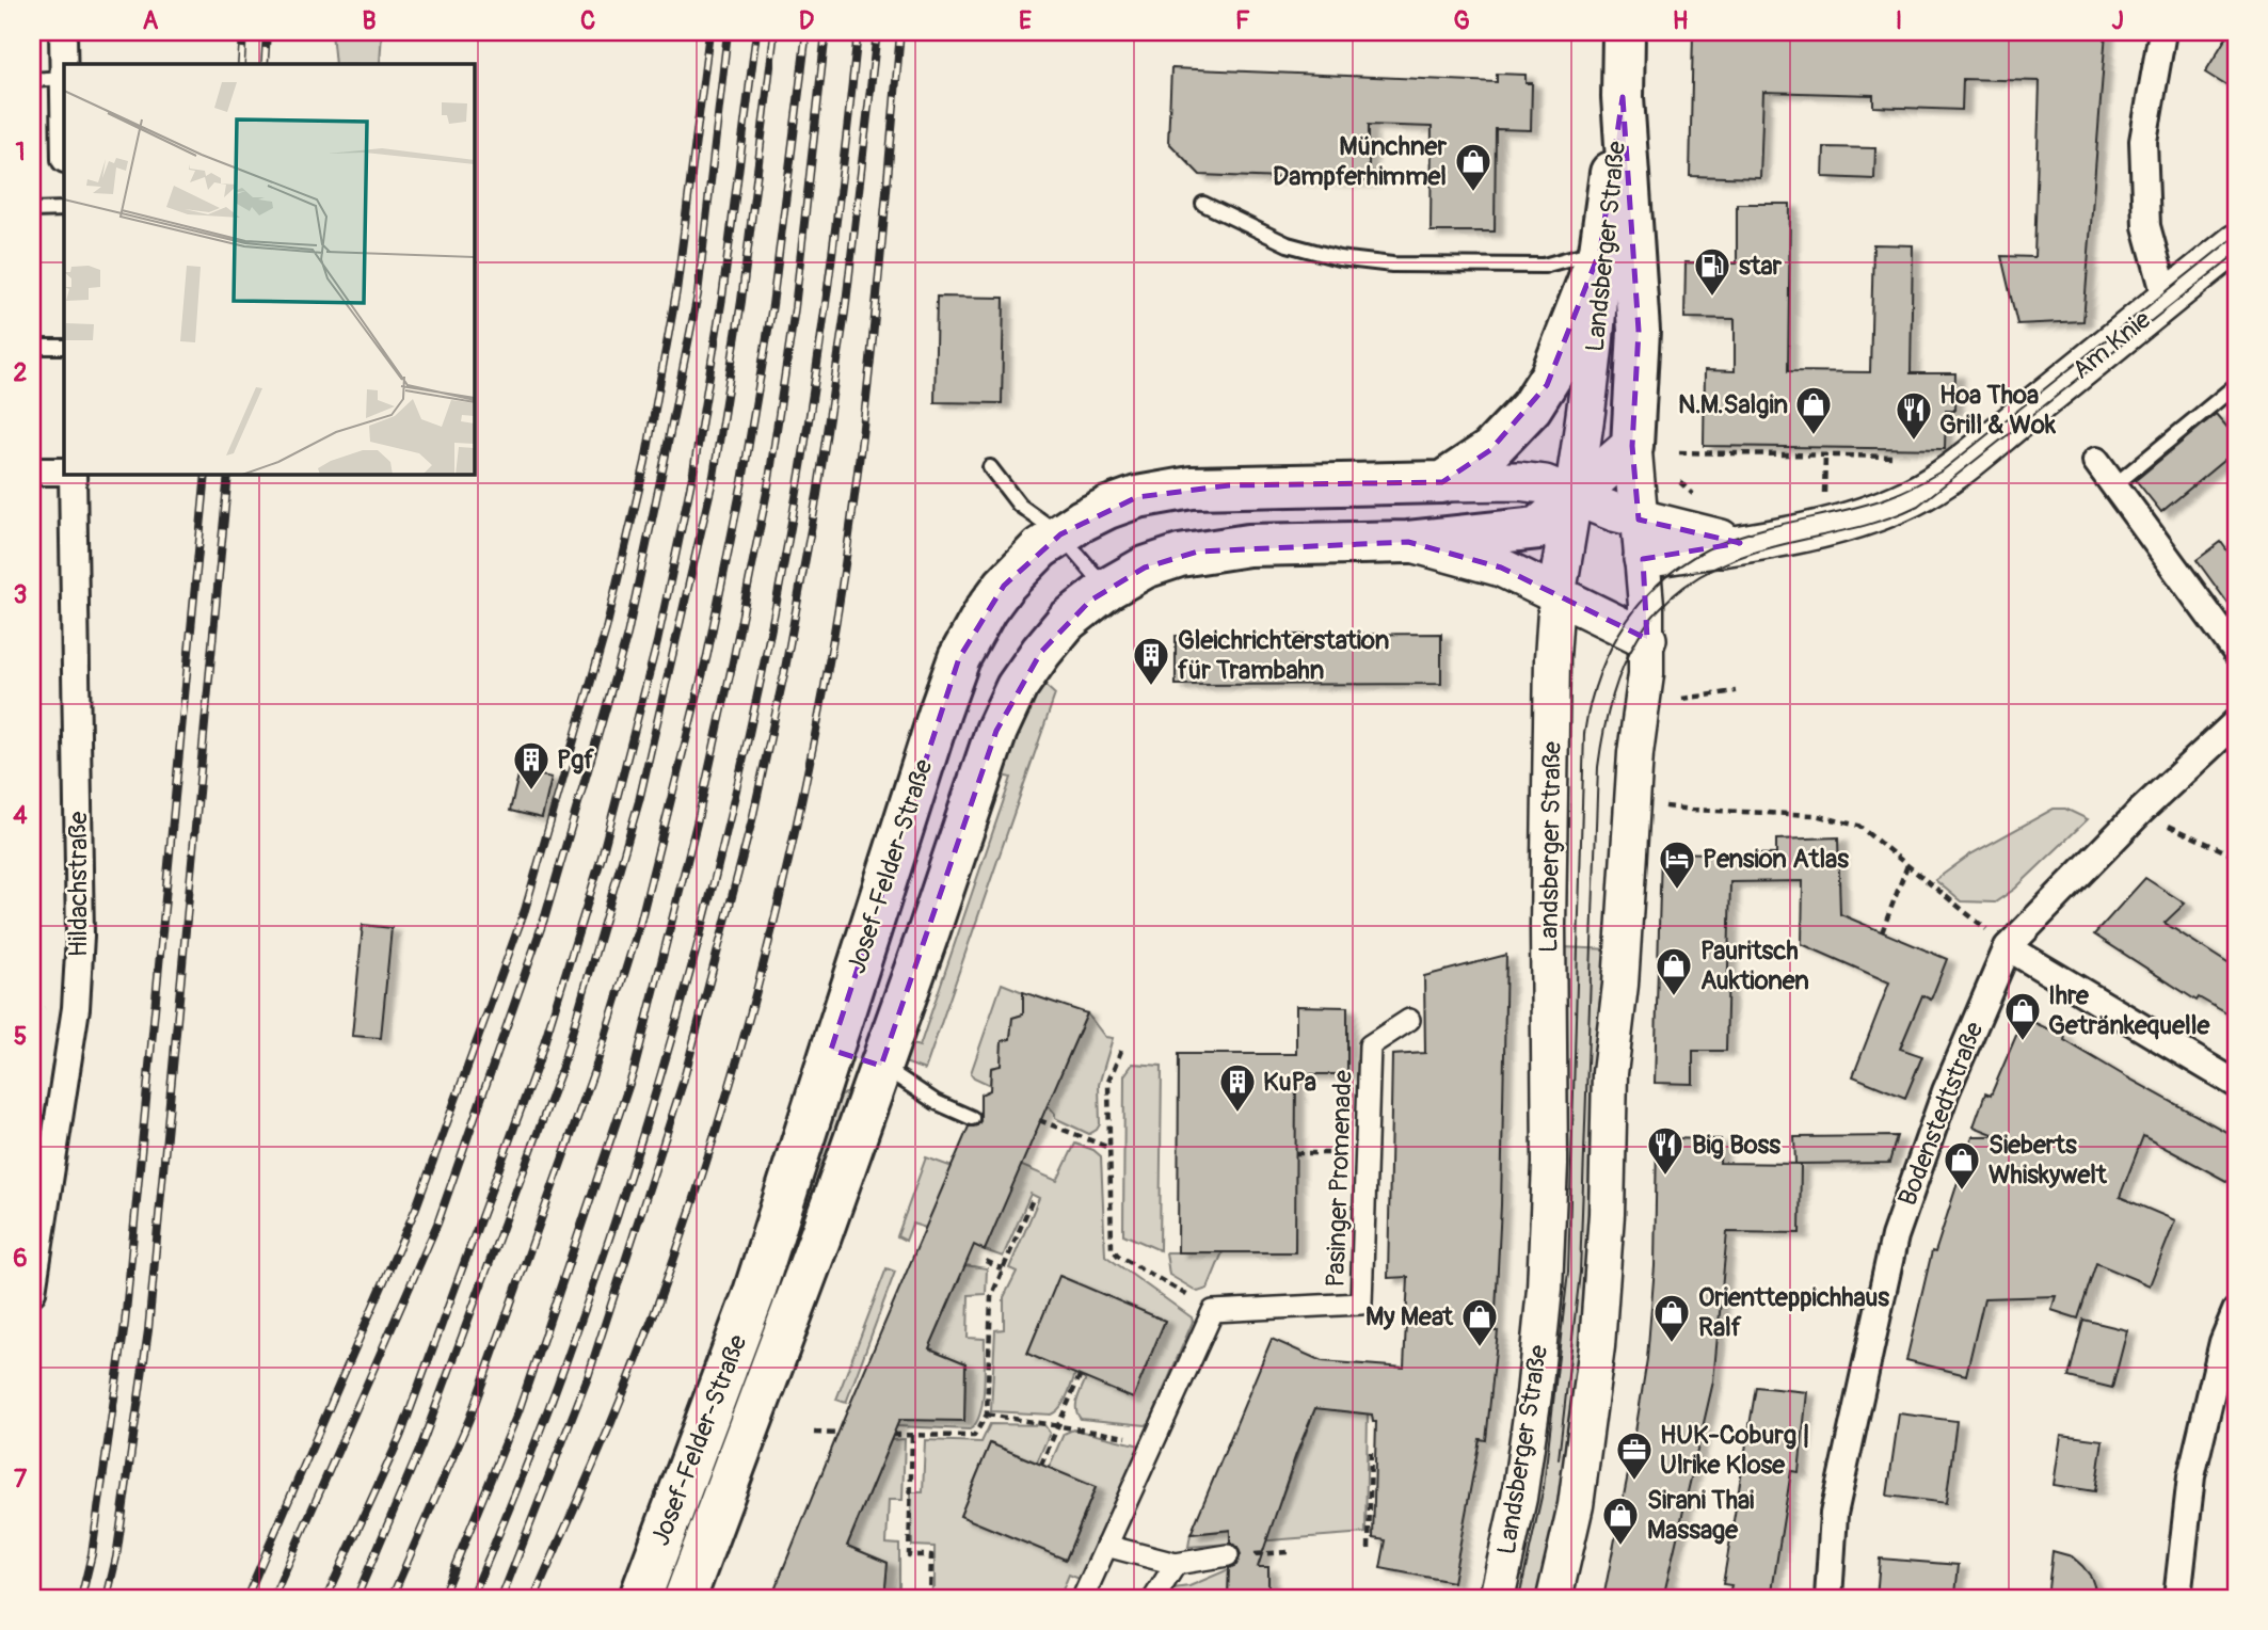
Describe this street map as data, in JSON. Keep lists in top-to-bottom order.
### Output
{
  "streets": {
    "main road": ["Landsberger Straße", "Am Knie", "Josef-Felder-Straße"],
    "street": ["Hildachstraße", "Bodenstedtstraße", "Pasinger Promenade"]
  },
  "crossings": [
    ["Landsberger Straße", "Am Knie"],
    ["Landsberger Straße", "Josef-Felder-Straße"],
    ["Am Knie", "Josef-Felder-Straße"]
  ],
  "places": {
    "shop": [
      "Münchner Dampferhimmel",
      "N.M.Salgin",
      "Pauritsch Auktionen",
      "Ihre Getränkequelle",
      "Sieberts Whiskywelt",
      "Orientteppichhaus Ralf",
      "My Meat",
      "Sirani Thai Massage"
    ],
    "fuel station": ["star"],
    "restaurant": ["Hoa Thoa Grill & Wok", "Big Boss"],
    "building": ["Gleichrichterstation für Trambahn", "Pgf", "KuPa"],
    "hotel": ["Pension Atlas"],
    "office": ["HUK-Coburg | Ulrike Klose"]
  },
  "grid": {
    "columns": [
      "A",
      "B",
      "C",
      "D",
      "E",
      "F",
      "G",
      "H",
      "I",
      "J"
    ],
    "rows": [
      "1",
      "2",
      "3",
      "4",
      "5",
      "6",
      "7"
    ]
  }
}
